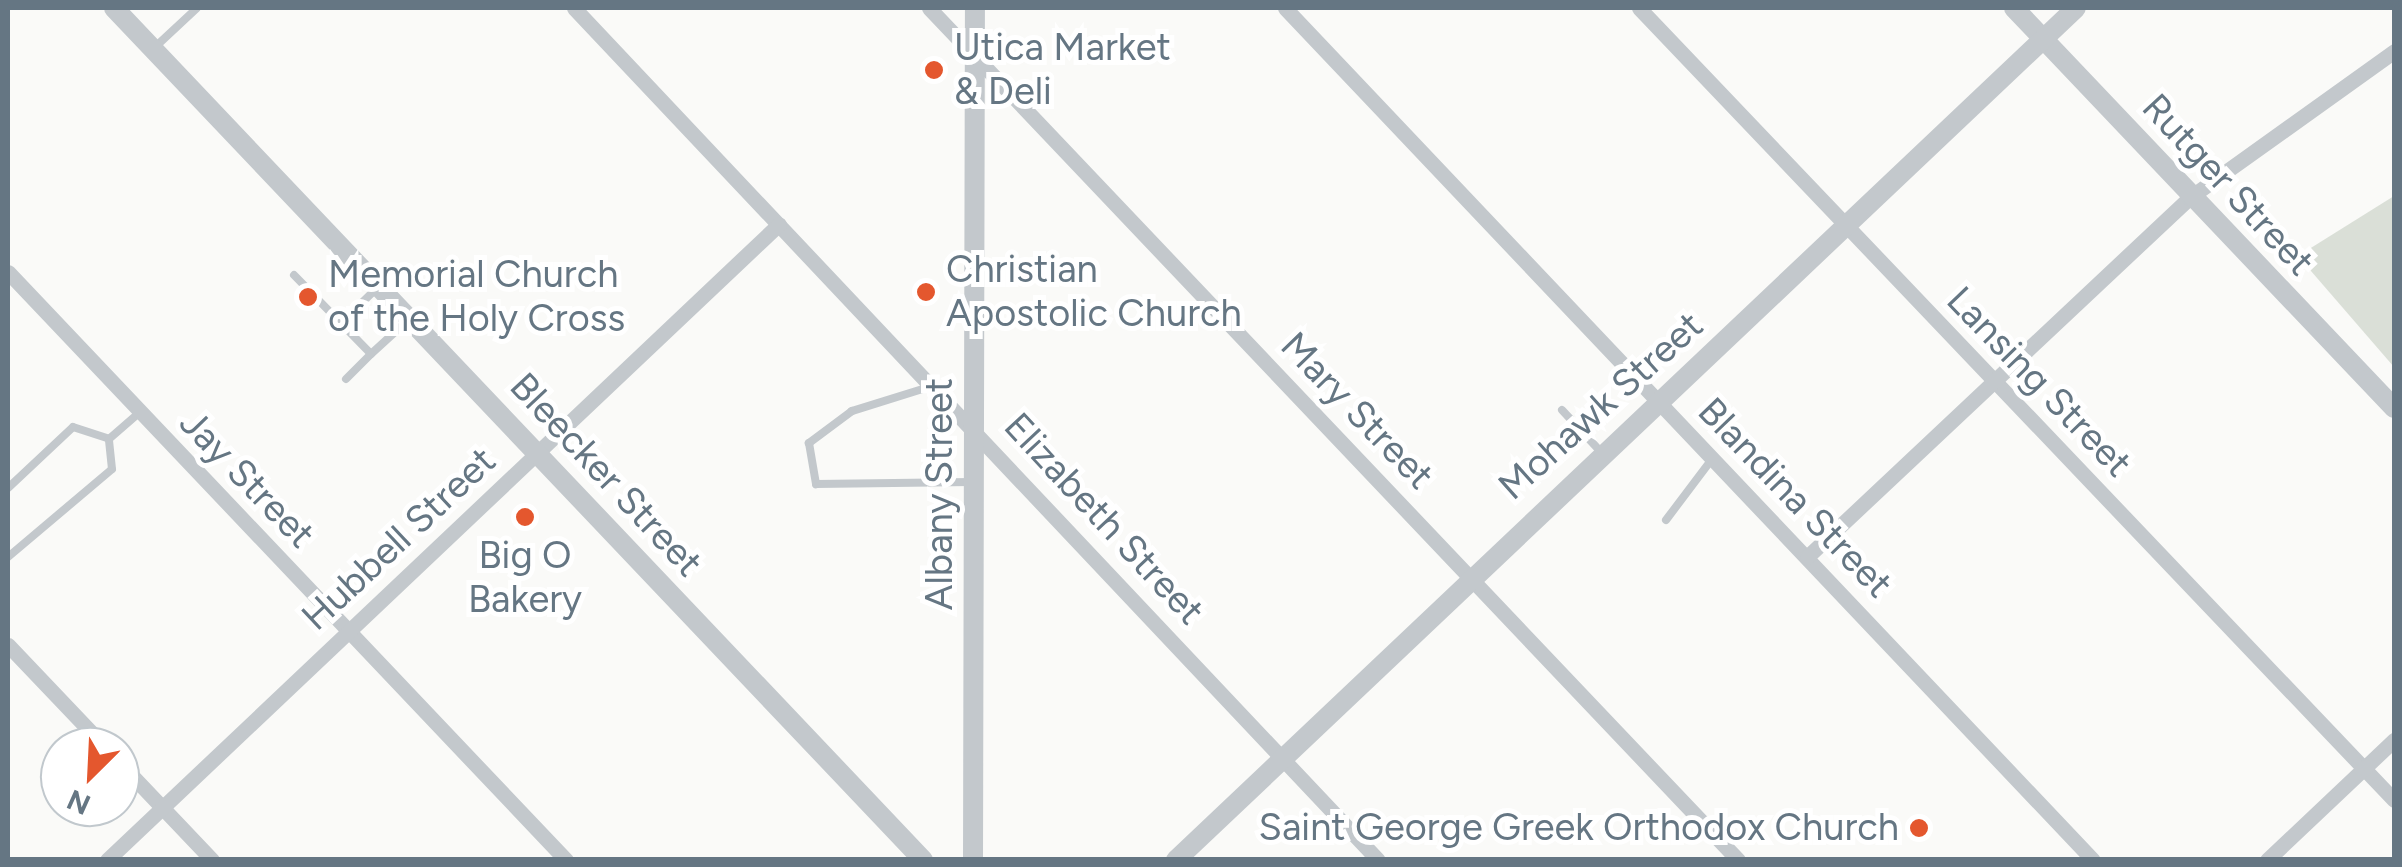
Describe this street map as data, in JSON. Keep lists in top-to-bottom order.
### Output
{
  "streets": {
    "street": [
      "Rutger Street",
      "Lansing Street",
      "Mohawk Street",
      "Mary Street",
      "Bleecker Street",
      "Jay Street",
      "Albany Street",
      "Blandina Street",
      "Elizabeth Street",
      "Hubbell Street"
    ]
  },
  "crossings": [
    ["Rutger Street", "Mohawk Street"],
    ["Lansing Street", "Mohawk Street"],
    ["Mohawk Street", "Mary Street"],
    ["Mohawk Street", "Blandina Street"],
    ["Mohawk Street", "Elizabeth Street"],
    ["Mary Street", "Albany Street"],
    ["Bleecker Street", "Hubbell Street"],
    ["Jay Street", "Hubbell Street"],
    ["Albany Street", "Elizabeth Street"],
    ["Elizabeth Street", "Hubbell Street"]
  ],
  "places": [
    "Utica Market & Deli",
    "Christian Apostolic Church",
    "Memorial Church of the Holy Cross",
    "Big O Bakery",
    "Saint George Greek Orthodox Church"
  ],
  "north": "bottom left"
}
